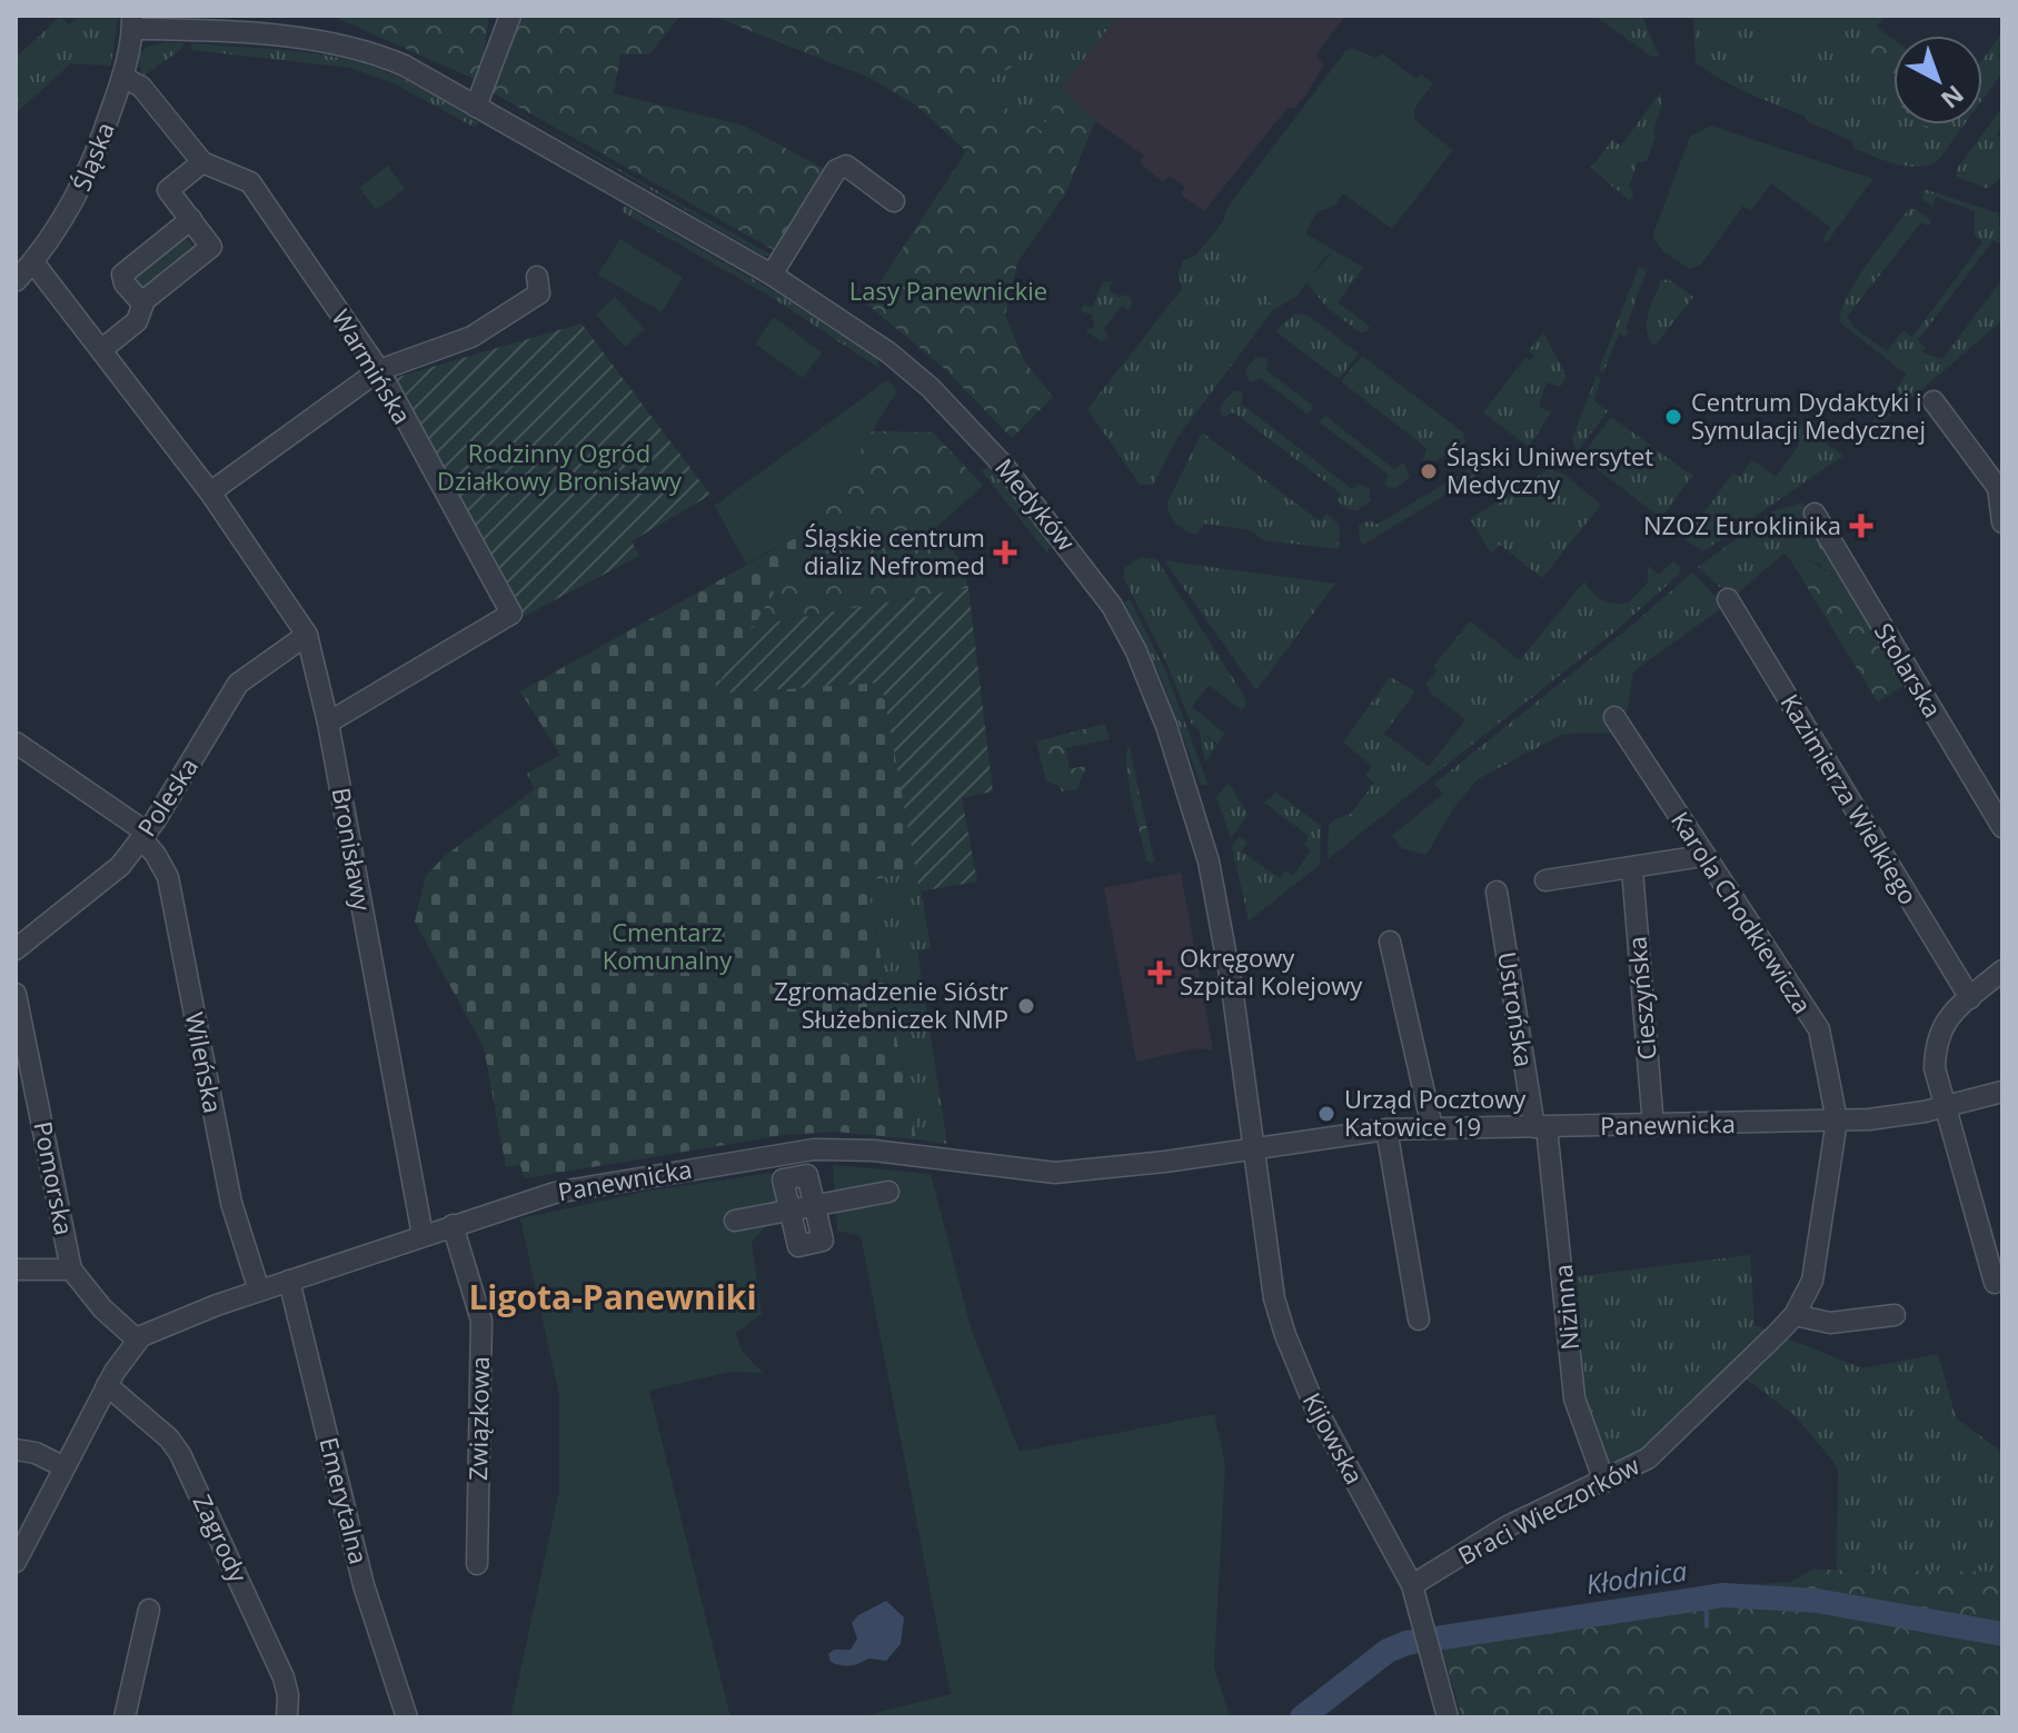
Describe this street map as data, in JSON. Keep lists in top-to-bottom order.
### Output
{
  "streets": {
    "street": [
      "Śląska",
      "Warmińska",
      "Medyków",
      "Stolarska",
      "Poleska",
      "Kazimierza Wielkiego",
      "Bronisławy",
      "Karola Chodkiewicza",
      "Cieszyńska",
      "Ustrońska",
      "Wileńska",
      "Panewnicka",
      "Pomorska",
      "Nizinna",
      "Związkowa",
      "Kijowska",
      "Emerytalna",
      "Braci Wieczorków",
      "Zagrody"
    ]
  },
  "crossings": [
    ["Śląska", "Warmińska"],
    ["Śląska", "Medyków"],
    ["Śląska", "Bronisławy"],
    ["Warmińska", "Bronisławy"],
    ["Medyków", "Panewnicka"],
    ["Medyków", "Kijowska"],
    ["Poleska", "Bronisławy"],
    ["Poleska", "Wileńska"],
    ["Bronisławy", "Panewnicka"],
    ["Karola Chodkiewicza", "Panewnicka"],
    ["Karola Chodkiewicza", "Braci Wieczorków"],
    ["Cieszyńska", "Panewnicka"],
    ["Ustrońska", "Panewnicka"],
    ["Ustrońska", "Nizinna"],
    ["Wileńska", "Panewnicka"],
    ["Panewnicka", "Pomorska"],
    ["Panewnicka", "Nizinna"],
    ["Panewnicka", "Związkowa"],
    ["Panewnicka", "Kijowska"],
    ["Panewnicka", "Emerytalna"],
    ["Panewnicka", "Braci Wieczorków"],
    ["Panewnicka", "Zagrody"],
    ["Nizinna", "Braci Wieczorków"],
    ["Kijowska", "Braci Wieczorków"]
  ],
  "districts": ["Ligota-Panewniki"],
  "water": ["Kłodnica"],
  "parks": ["Lasy Panewnickie", "Rodzinny Ogród Działkowy Bronisławy", "Cmentarz Komunalny"],
  "places": {
    "other": [
      "Centrum Dydaktyki i Symulacji Medycznej",
      "Śląski Uniwersytet Medyczny",
      "Zgromadzenie Sióstr Służebniczek NMP",
      "Urząd Pocztowy Katowice 19"
    ],
    "health": ["NZOZ Euroklinika", "Śląskie centrum dializ Nefromed", "Okręgowy Szpital Kolejowy"]
  },
  "north": "bottom right"
}
